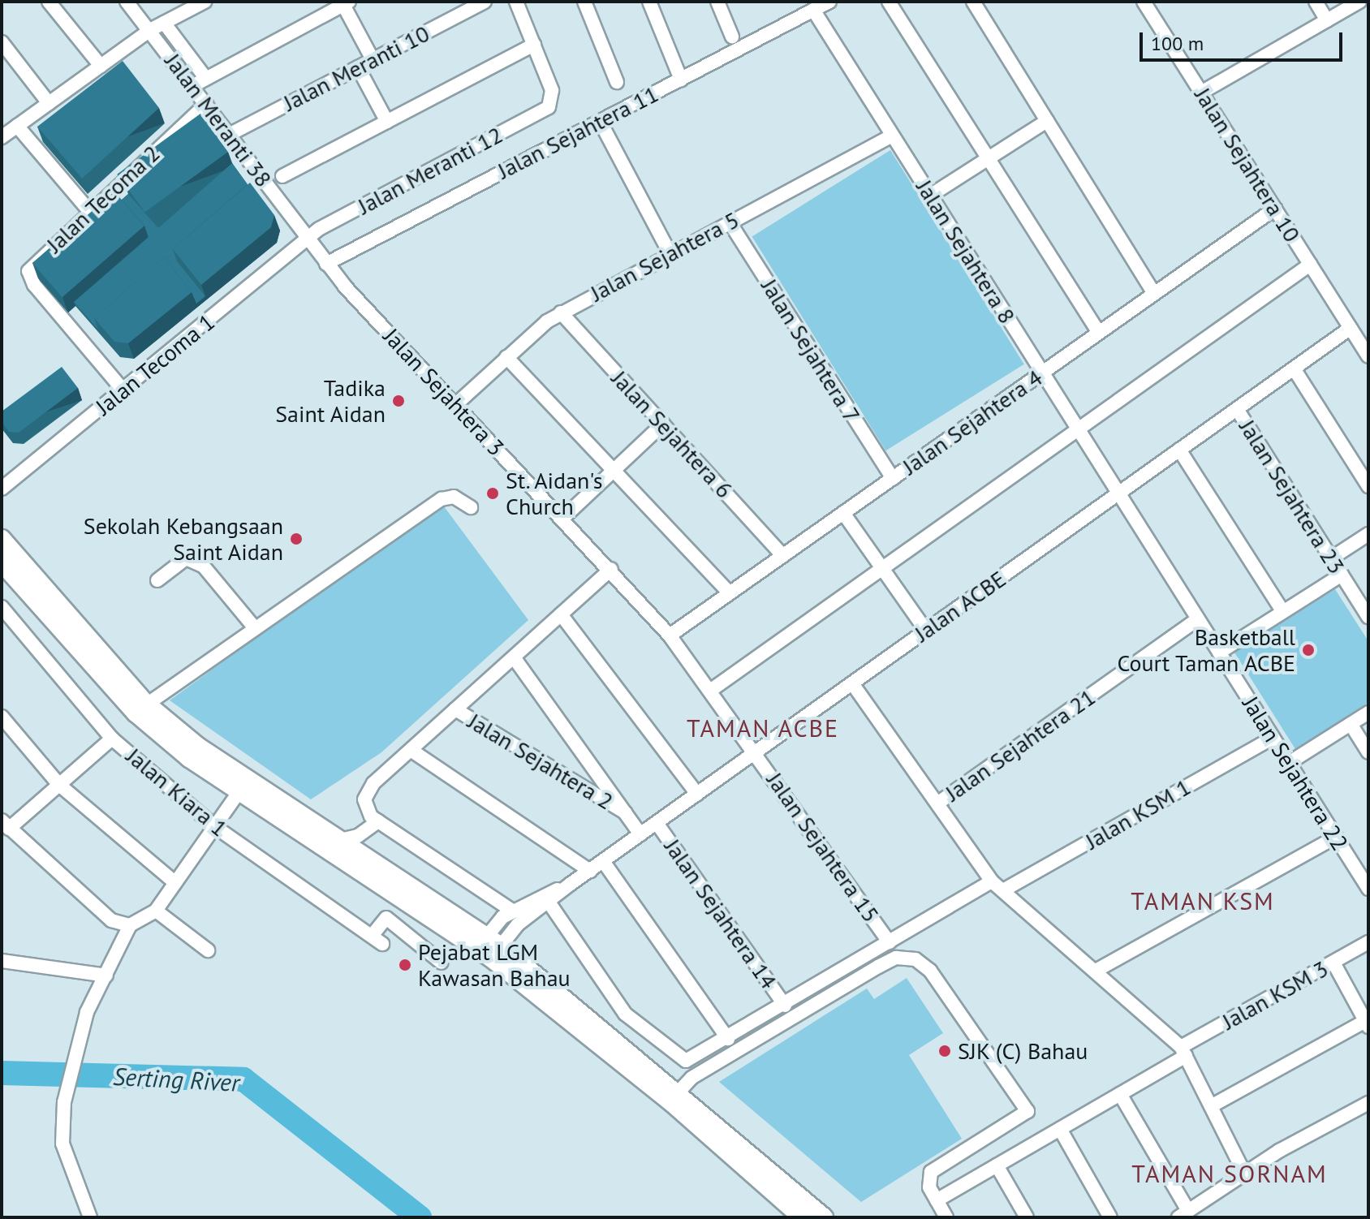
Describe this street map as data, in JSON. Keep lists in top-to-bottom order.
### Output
{
  "streets": {
    "street": [
      "Jalan Meranti 10",
      "Jalan Meranti 38",
      "Jalan Sejahtera 11",
      "Jalan Sejahtera 10",
      "Jalan Meranti 12",
      "Jalan Tecoma 2",
      "Jalan Sejahtera 8",
      "Jalan Sejahtera 5",
      "Jalan Sejahtera 7",
      "Jalan Tecoma 1",
      "Jalan Sejahtera 3",
      "Jalan Sejahtera 4",
      "Jalan Sejahtera 6",
      "Jalan Sejahtera 23",
      "Jalan ACBE",
      "Jalan Sejahtera 21",
      "Jalan Sejahtera 2",
      "Jalan Sejahtera 22",
      "Jalan Kiara 1",
      "Jalan KSM 1",
      "Jalan Sejahtera 15",
      "Jalan Sejahtera 14",
      "Jalan KSM 3"
    ]
  },
  "crossings": [
    ["Jalan Meranti 10", "Jalan Meranti 38"],
    ["Jalan Meranti 38", "Jalan Meranti 12"],
    ["Jalan Meranti 38", "Jalan Tecoma 2"],
    ["Jalan Meranti 38", "Jalan Tecoma 1"],
    ["Jalan Meranti 38", "Jalan Sejahtera 3"],
    ["Jalan Sejahtera 11", "Jalan Sejahtera 8"],
    ["Jalan Sejahtera 11", "Jalan Sejahtera 3"],
    ["Jalan Sejahtera 10", "Jalan Sejahtera 4"],
    ["Jalan Sejahtera 10", "Jalan ACBE"],
    ["Jalan Meranti 12", "Jalan Tecoma 1"],
    ["Jalan Meranti 12", "Jalan Sejahtera 3"],
    ["Jalan Tecoma 2", "Jalan Tecoma 1"],
    ["Jalan Sejahtera 8", "Jalan Sejahtera 5"],
    ["Jalan Sejahtera 8", "Jalan Sejahtera 4"],
    ["Jalan Sejahtera 8", "Jalan ACBE"],
    ["Jalan Sejahtera 8", "Jalan Sejahtera 22"],
    ["Jalan Sejahtera 5", "Jalan Sejahtera 7"],
    ["Jalan Sejahtera 5", "Jalan Sejahtera 3"],
    ["Jalan Sejahtera 5", "Jalan Sejahtera 6"],
    ["Jalan Sejahtera 7", "Jalan Sejahtera 4"],
    ["Jalan Tecoma 1", "Jalan Sejahtera 3"],
    ["Jalan Sejahtera 3", "Jalan Sejahtera 4"],
    ["Jalan Sejahtera 3", "Jalan ACBE"],
    ["Jalan Sejahtera 3", "Jalan Sejahtera 15"],
    ["Jalan Sejahtera 4", "Jalan Sejahtera 6"],
    ["Jalan Sejahtera 23", "Jalan ACBE"],
    ["Jalan ACBE", "Jalan Sejahtera 2"],
    ["Jalan ACBE", "Jalan Sejahtera 22"],
    ["Jalan ACBE", "Jalan Sejahtera 15"],
    ["Jalan ACBE", "Jalan Sejahtera 14"],
    ["Jalan Sejahtera 21", "Jalan Sejahtera 22"],
    ["Jalan Sejahtera 22", "Jalan KSM 1"]
  ],
  "districts": ["TAMAN ACBE", "TAMAN KSM", "TAMAN SORNAM"],
  "water": ["Serting River"],
  "places": [
    "Tadika Saint Aidan",
    "St. Aidan's Church",
    "Sekolah Kebangsaan Saint Aidan",
    "Basketball Court Taman ACBE",
    "Pejabat LGM Kawasan Bahau",
    "SJK (C) Bahau"
  ],
  "scale_bar": "100 m"
}
